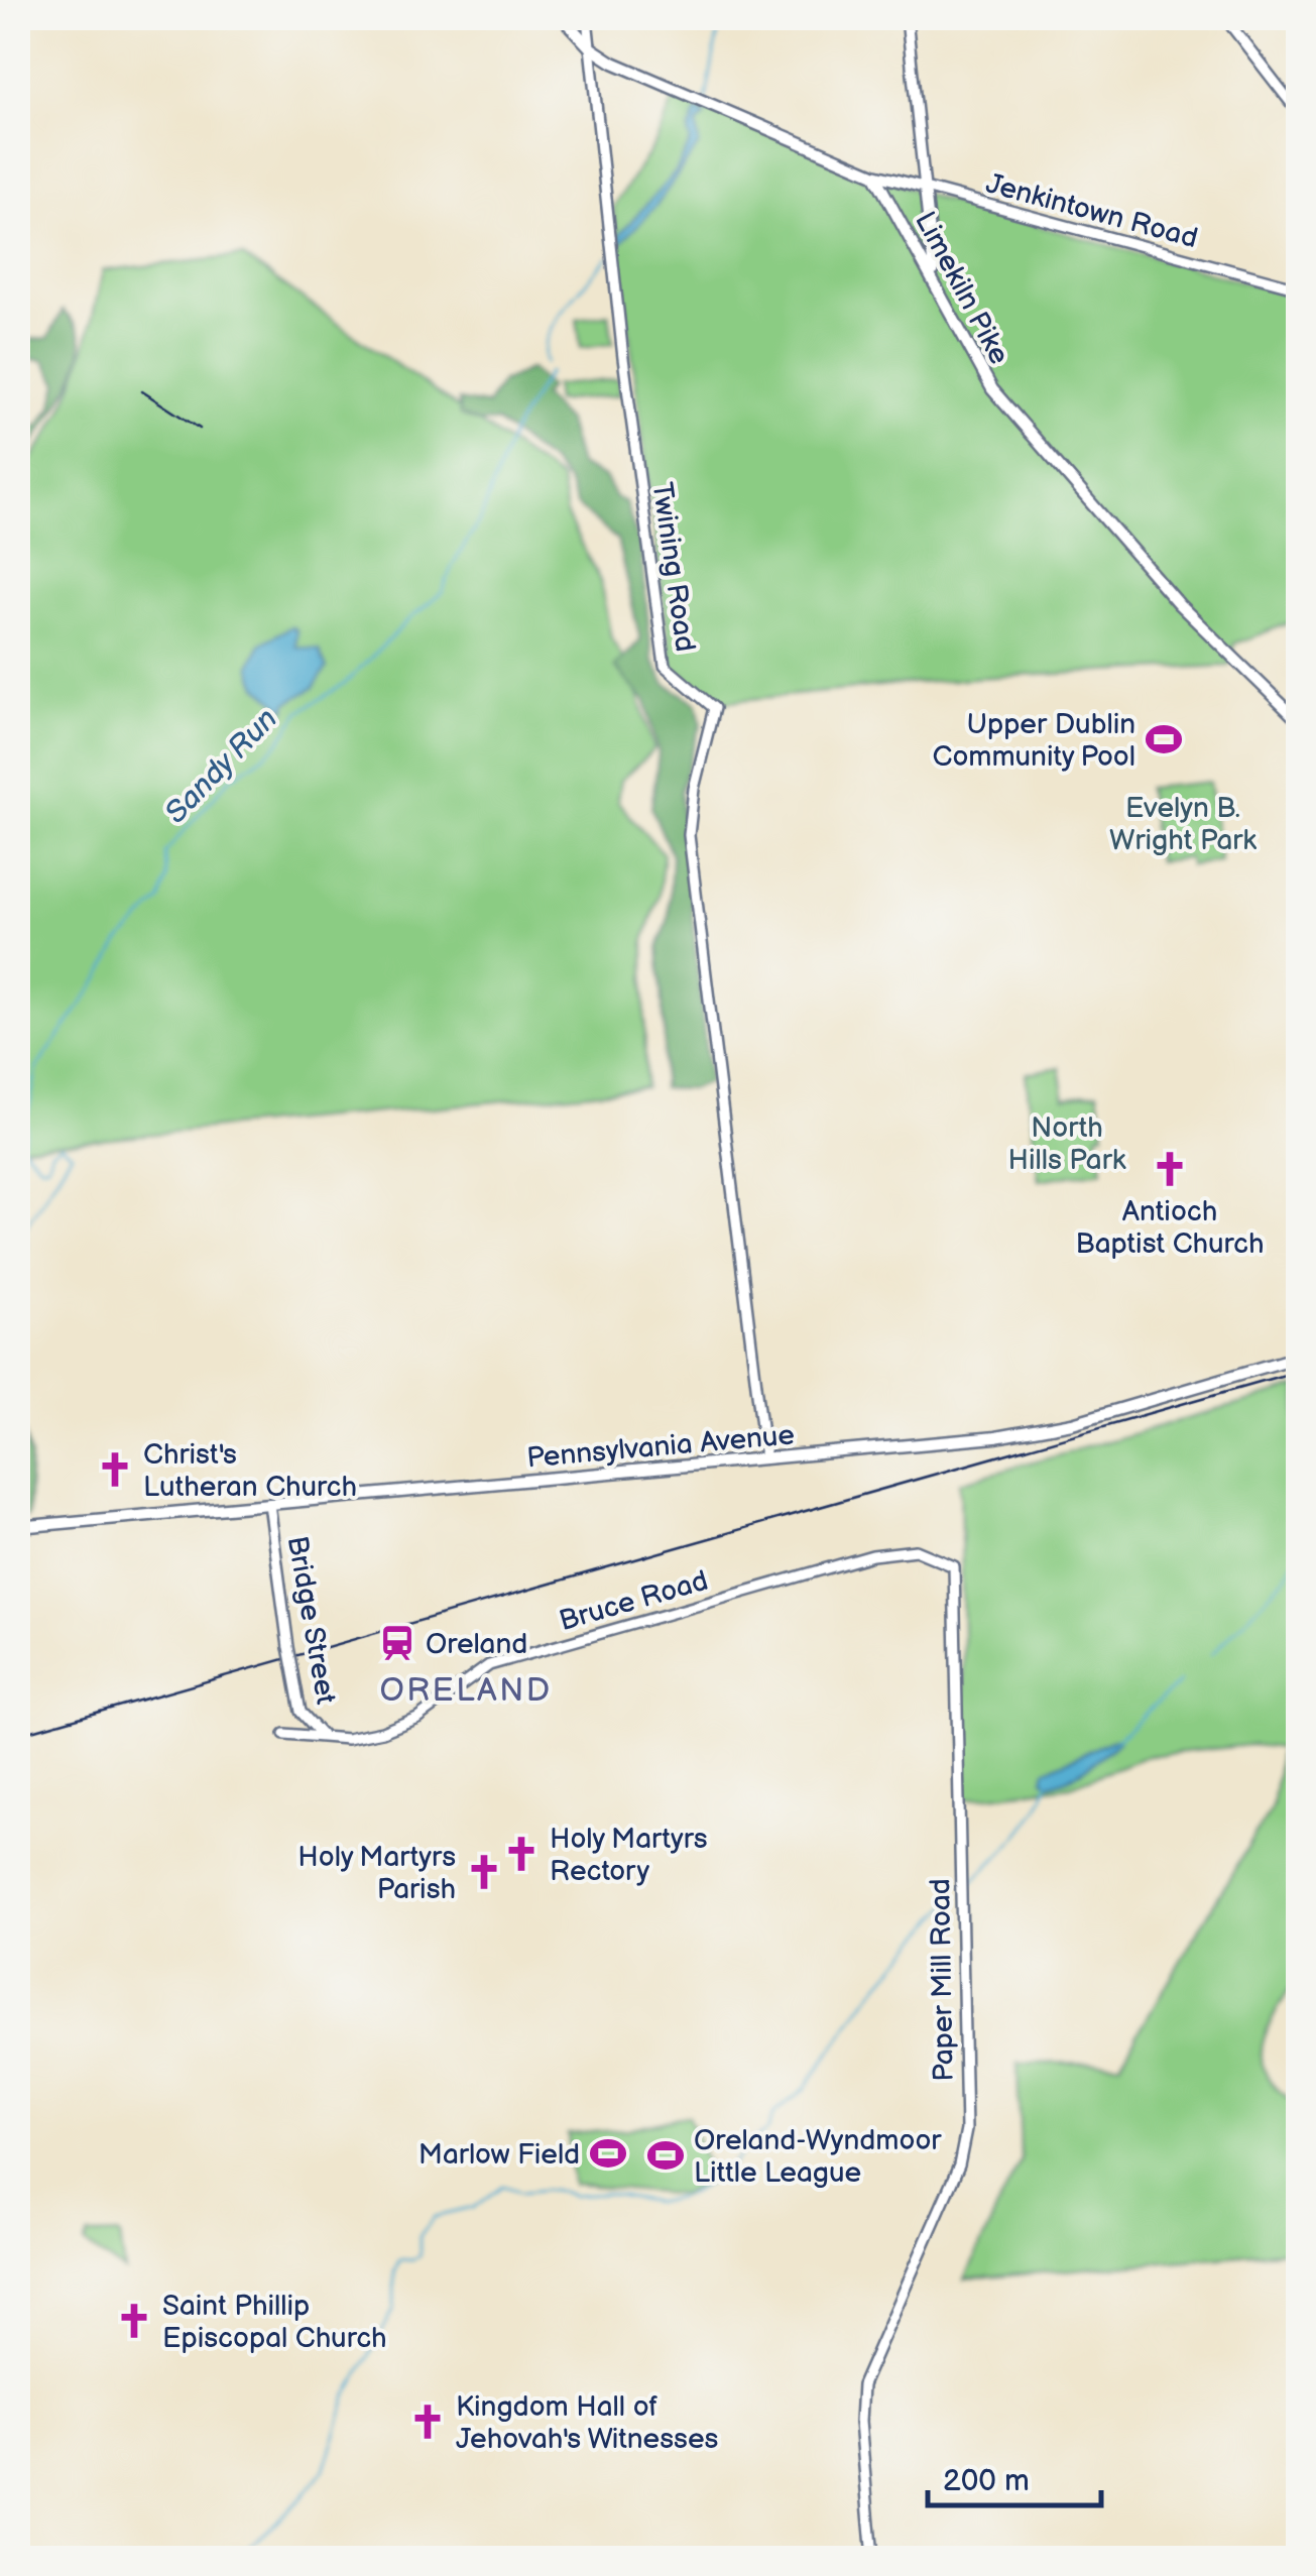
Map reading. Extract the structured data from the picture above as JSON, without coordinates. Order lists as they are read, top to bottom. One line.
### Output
{"streets":{"main road":["Jenkintown Road","Limekiln Pike","Pennsylvania Avenue"],"street":["Twining Road","Bruce Road","Bridge Street","Paper Mill Road"]},"crossings":[["Jenkintown Road","Limekiln Pike"],["Twining Road","Pennsylvania Avenue"],["Pennsylvania Avenue","Bridge Street"],["Bruce Road","Bridge Street"],["Bruce Road","Paper Mill Road"]],"districts":["ORELAND"],"water":["Sandy Run"],"parks":["Evelyn B. Wright Park","North Hills Park"],"places":{"sports":["Upper Dublin Community Pool","Marlow Field","Oreland-Wyndmoor Little League"],"church":["Antioch Baptist Church","Christ's Lutheran Church","Holy Martyrs Rectory","Holy Martyrs Parish","Saint Phillip Episcopal Church","Kingdom Hall of Jehovah's Witnesses"],"station":["Oreland"]},"scale_bar":"200 m"}
